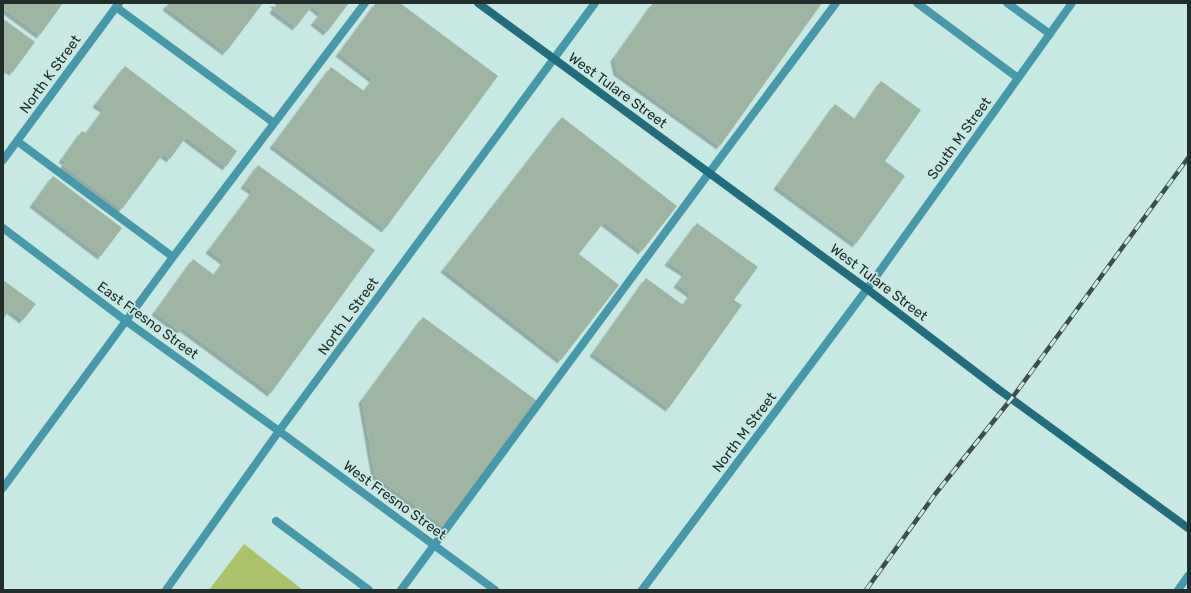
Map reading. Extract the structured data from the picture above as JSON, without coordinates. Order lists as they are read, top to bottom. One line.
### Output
{"streets":{"street":["North K Street","West Tulare Street","South M Street","North L Street","East Fresno Street","North M Street","West Fresno Street"]},"crossings":[["West Tulare Street","South M Street"],["West Tulare Street","North L Street"],["West Tulare Street","North M Street"],["South M Street","North M Street"],["North L Street","East Fresno Street"],["North L Street","West Fresno Street"],["East Fresno Street","West Fresno Street"]]}
